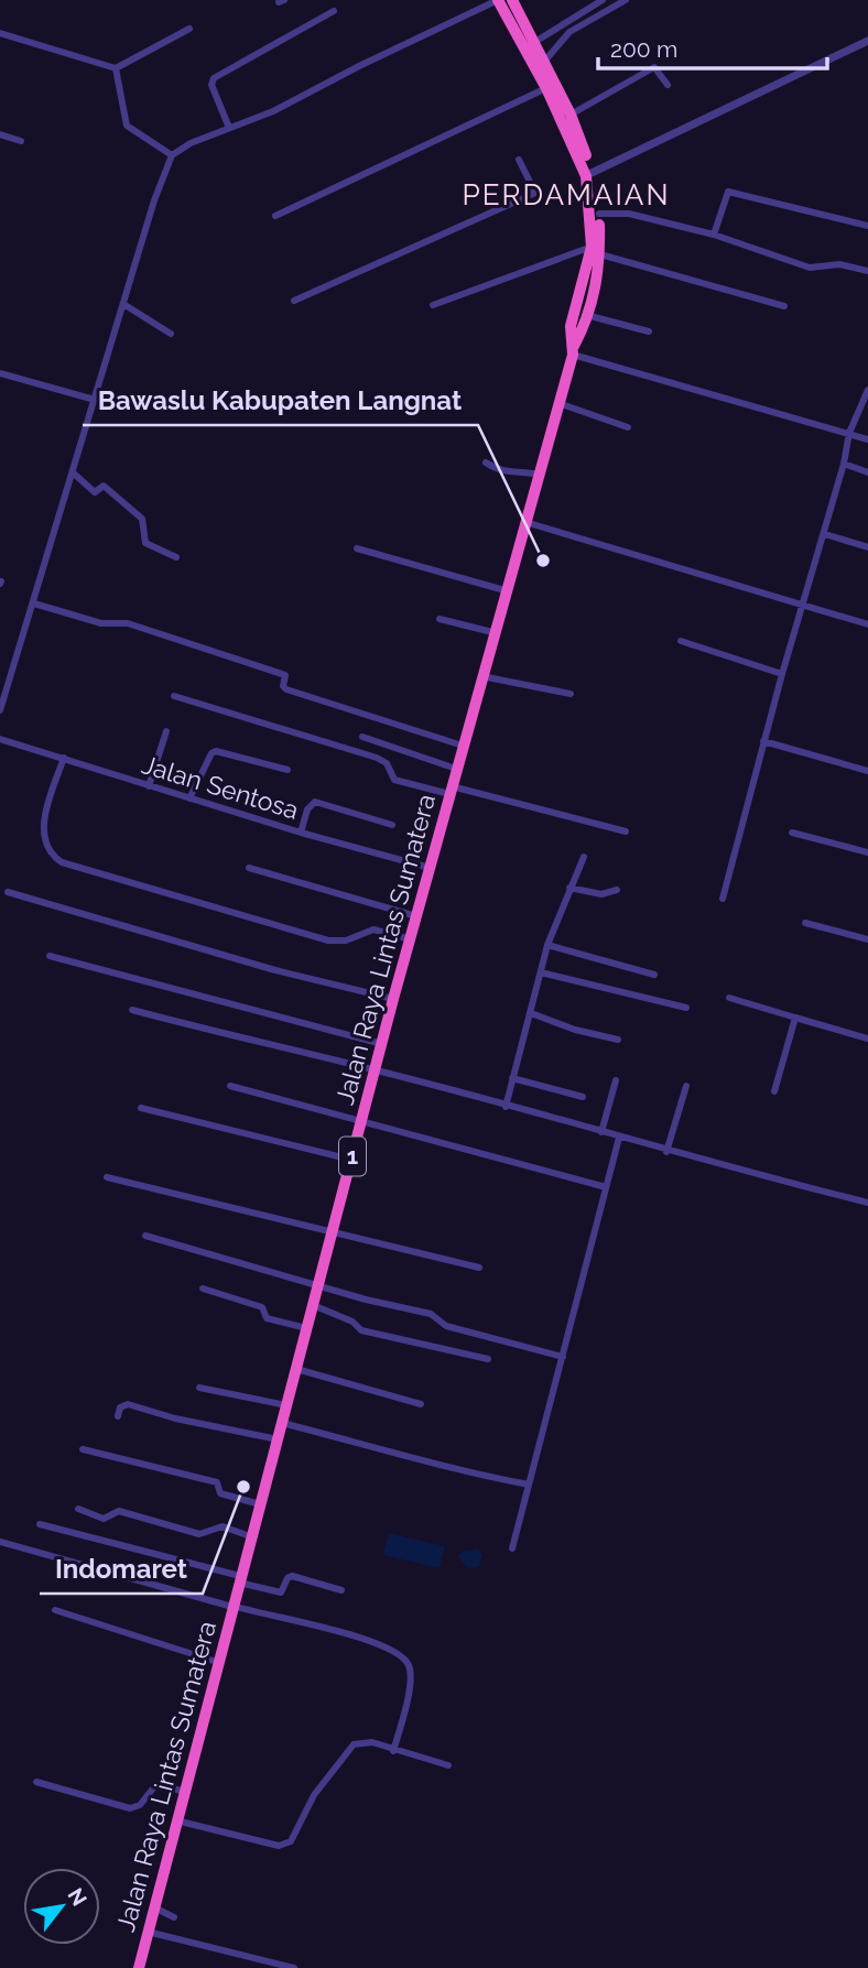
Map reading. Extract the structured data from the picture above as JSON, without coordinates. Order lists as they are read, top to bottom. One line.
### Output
{"streets":{"highway":["Jalan Raya Lintas Sumatera","1"],"street":["Jalan Sentosa"]},"crossings":[["Jalan Sentosa","Jalan Raya Lintas Sumatera"]],"districts":["PERDAMAIAN"],"places":["Bawaslu Kabupaten Langnat","Indomaret"],"scale_bar":"200 m","north":"top right"}
